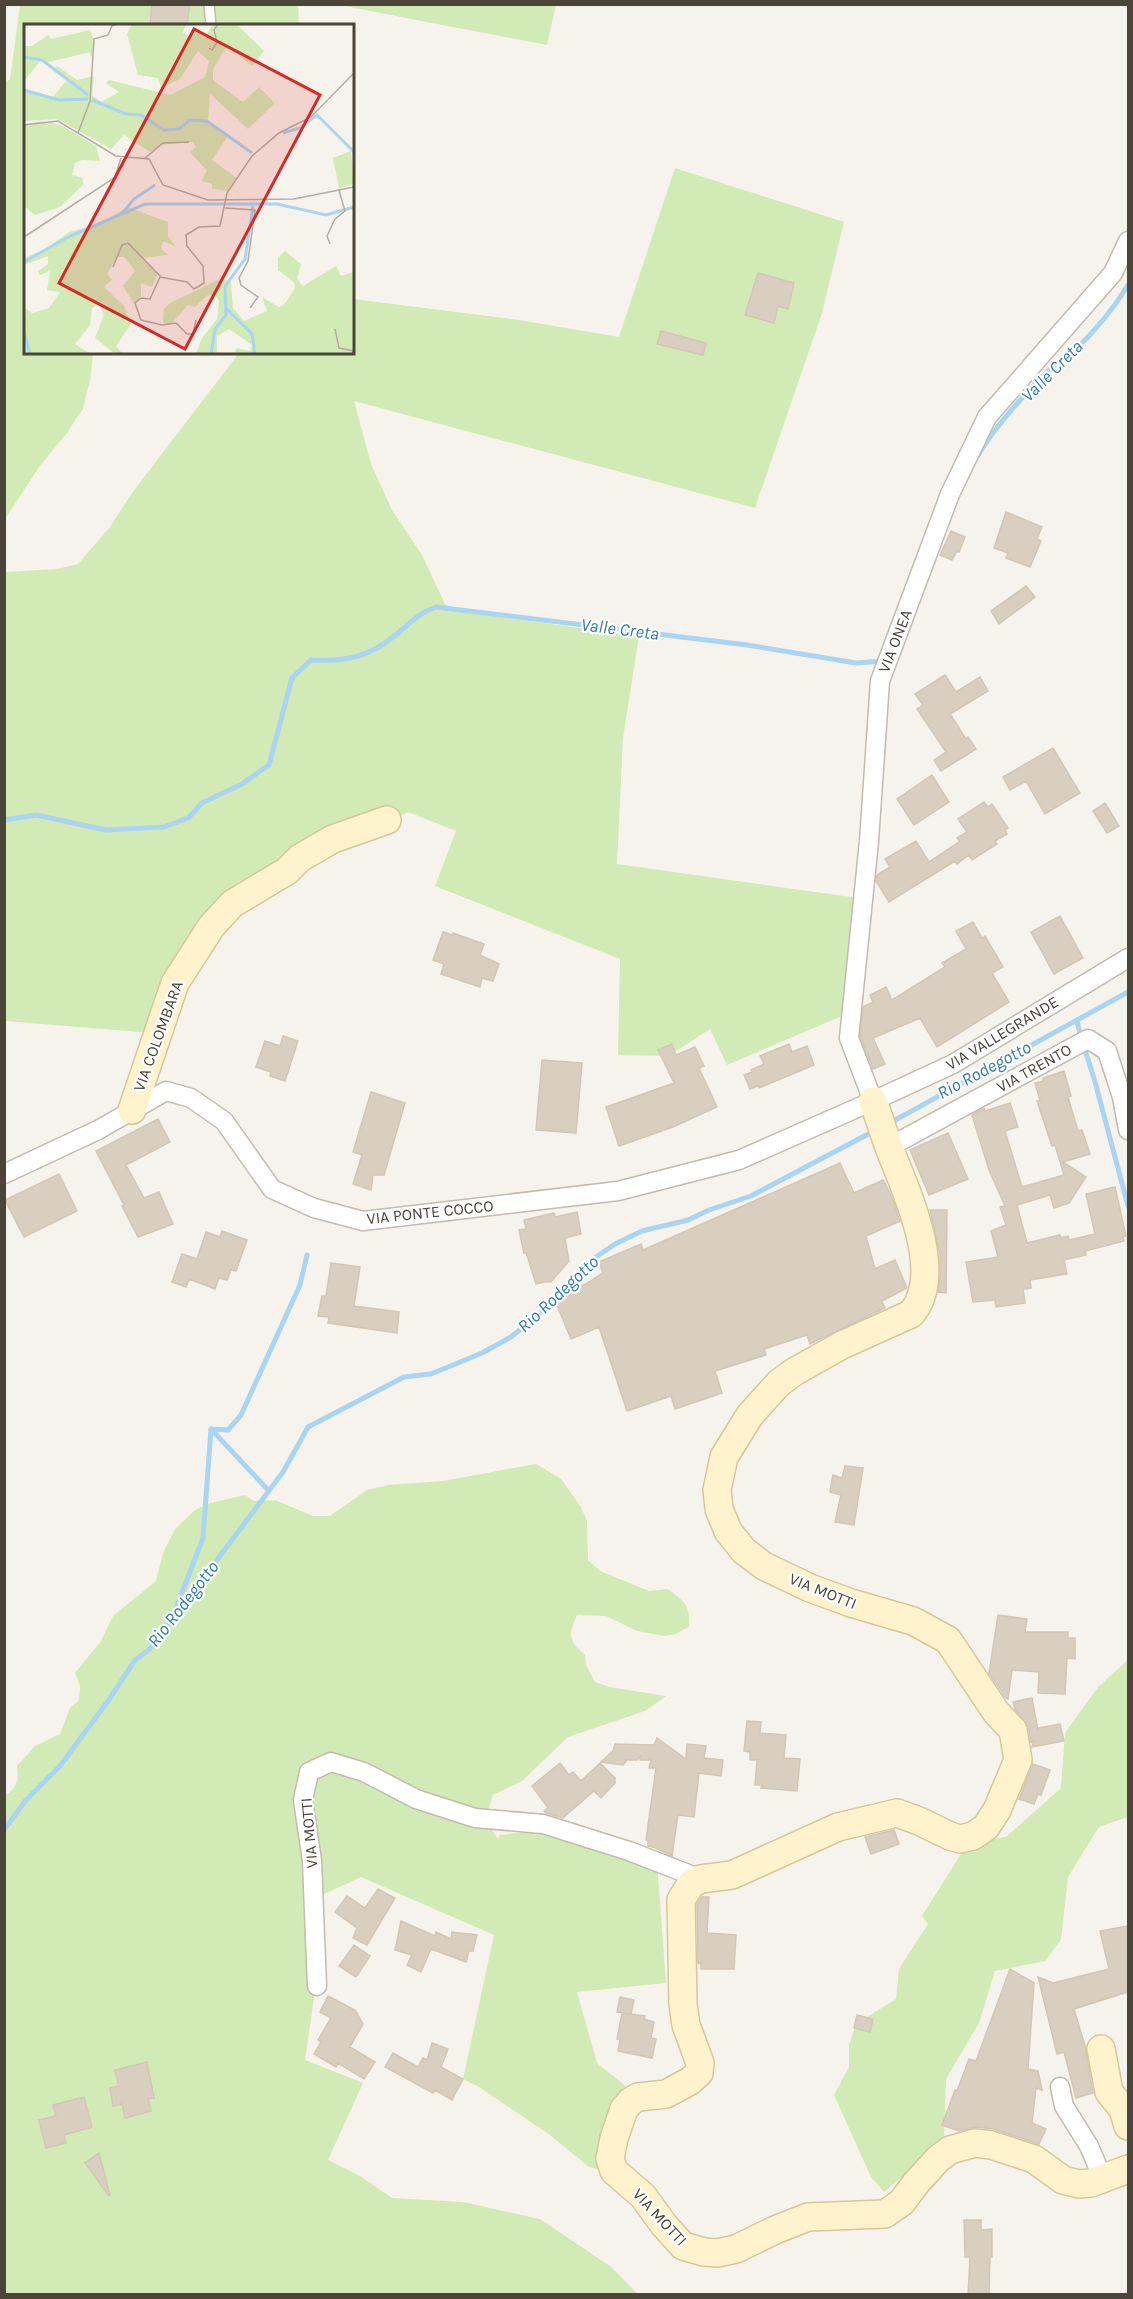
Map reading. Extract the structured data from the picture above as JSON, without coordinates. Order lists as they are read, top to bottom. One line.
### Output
{"streets":{"street":["VIA ONEA","VIA VALLEGRANDE","VIA COLOMBARA","VIA TRENTO","VIA PONTE COCCO","VIA MOTTI"]},"crossings":[["VIA ONEA","VIA VALLEGRANDE"],["VIA ONEA","VIA TRENTO"],["VIA ONEA","VIA PONTE COCCO"],["VIA ONEA","VIA MOTTI"],["VIA VALLEGRANDE","VIA TRENTO"],["VIA VALLEGRANDE","VIA PONTE COCCO"],["VIA VALLEGRANDE","VIA MOTTI"],["VIA COLOMBARA","VIA PONTE COCCO"],["VIA TRENTO","VIA PONTE COCCO"],["VIA TRENTO","VIA MOTTI"],["VIA PONTE COCCO","VIA MOTTI"]],"water":["Valle Creta","Rio Rodegotto"]}
